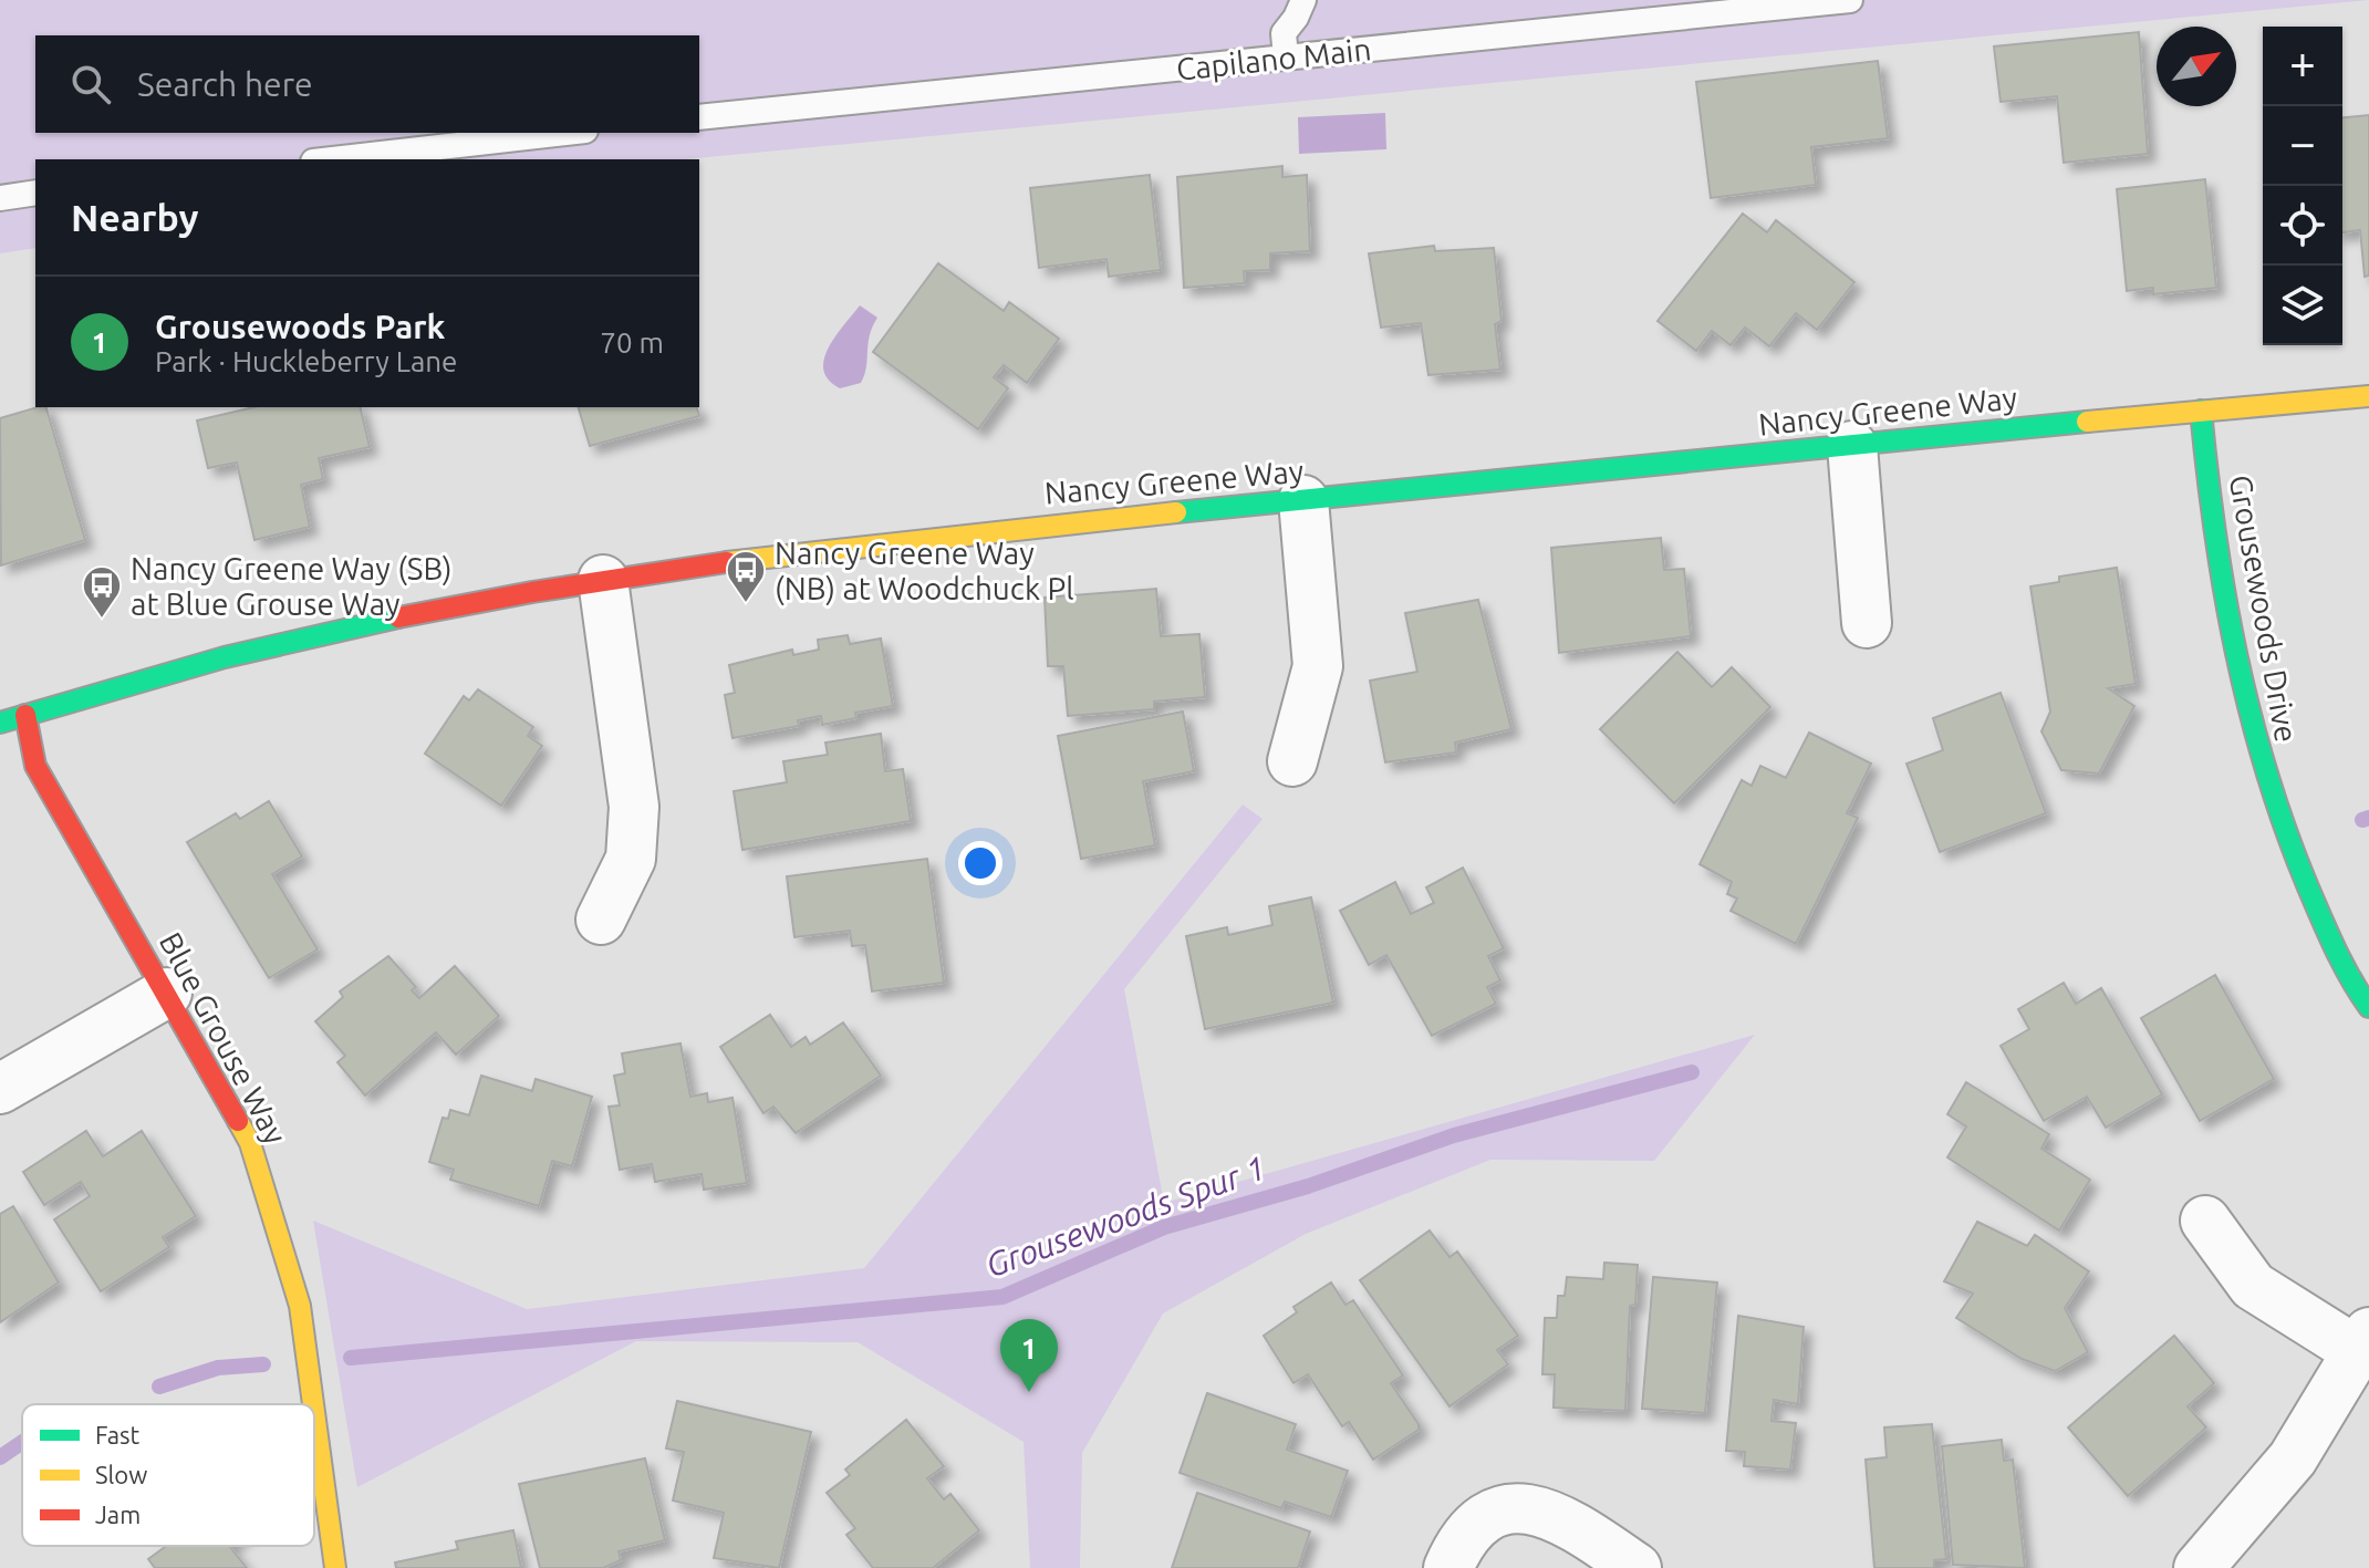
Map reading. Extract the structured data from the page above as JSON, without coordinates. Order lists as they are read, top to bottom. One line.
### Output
{"streets":{"street":["Nancy Greene Way","Grousewoods Drive","Blue Grouse Way"],"lane":["Capilano Main"]},"crossings":[["Nancy Greene Way","Grousewoods Drive"],["Nancy Greene Way","Blue Grouse Way"]],"water":["Grousewoods Spur 1"],"places":{"bus stop":["Nancy Greene Way (NB) at Woodchuck Pl","Nancy Greene Way (SB) at Blue Grouse Way"]},"legend":["Fast","Slow","Jam"],"north":"top right","page":{"map_buttons":["+","−"],"search":"Search here","heading":"Nearby","list":[{"mark":"1","name":"Grousewoods Park","note":"Park · Huckleberry Lane","value":"70 m"}],"pins":"1"}}
